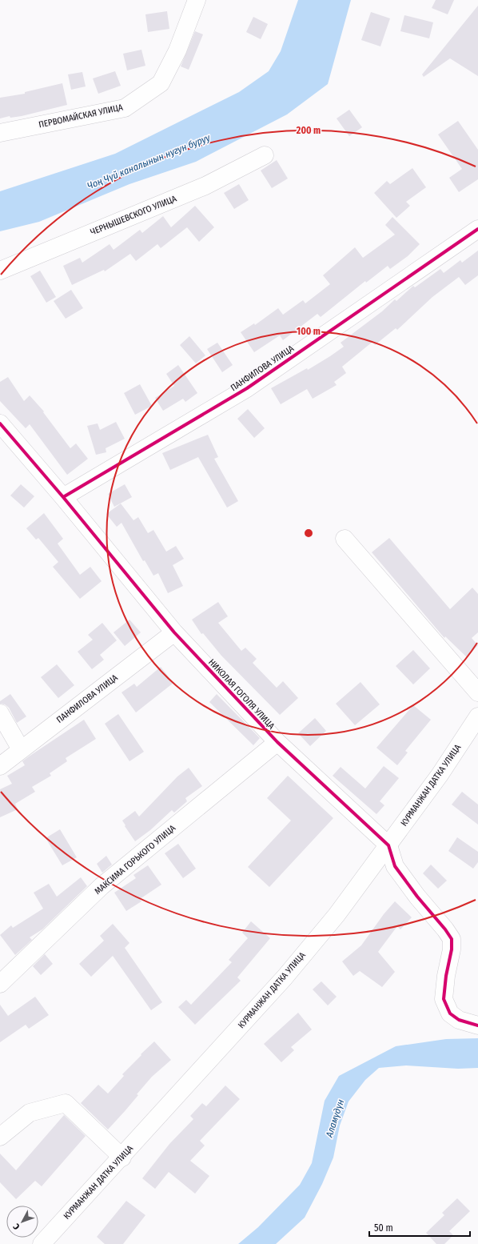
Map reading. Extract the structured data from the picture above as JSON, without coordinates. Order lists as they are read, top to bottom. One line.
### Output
{"streets":{"street":["ПЕРВОМАЙСКАЯ УЛИЦА","ЧЕРНЫШЕВСКОГО УЛИЦА","ПАНФИЛОВА УЛИЦА","НИКОЛАЯ ГОГОЛЯ УЛИЦА","КУРМАНЖАН ДАТКА УЛИЦА","МАКСИМА ГОРЬКОГО УЛИЦА"]},"crossings":[["ПАНФИЛОВА УЛИЦА","НИКОЛАЯ ГОГОЛЯ УЛИЦА"],["НИКОЛАЯ ГОГОЛЯ УЛИЦА","КУРМАНЖАН ДАТКА УЛИЦА"],["НИКОЛАЯ ГОГОЛЯ УЛИЦА","МАКСИМА ГОРЬКОГО УЛИЦА"]],"water":["Чоң Чүй каналынын нугун буруу","Аламүдүн"],"scale_bar":"50 m","north":"bottom left","rings":["200 m","100 m"]}
